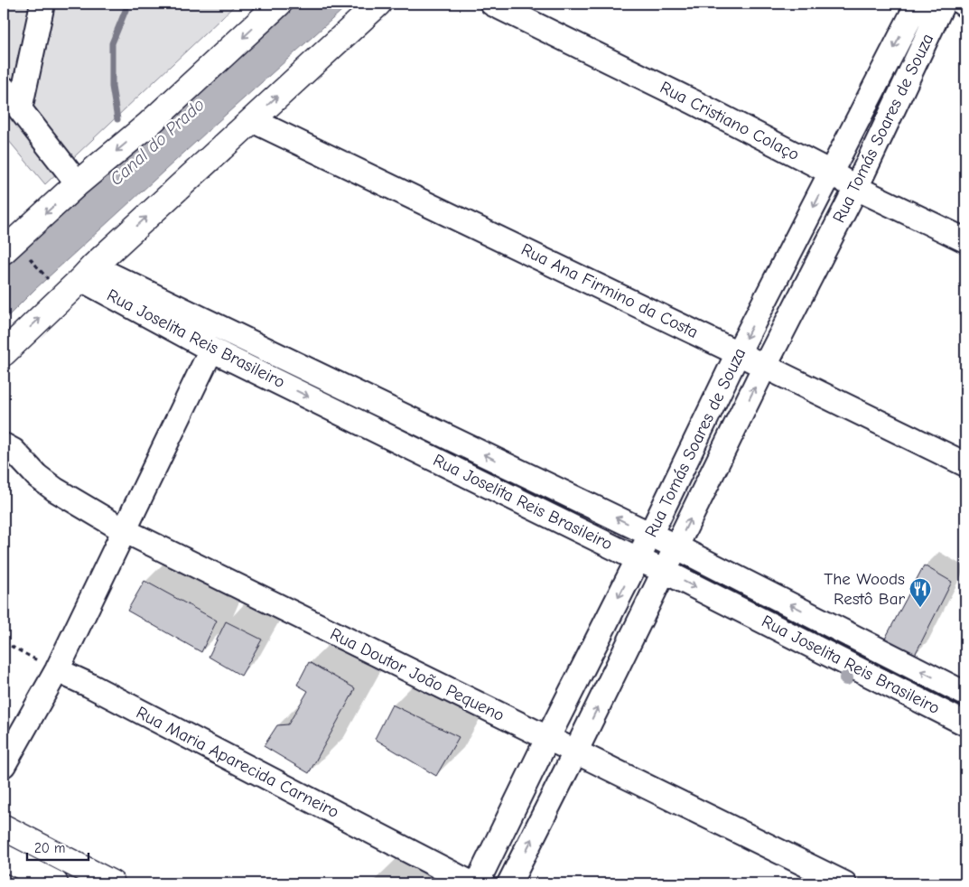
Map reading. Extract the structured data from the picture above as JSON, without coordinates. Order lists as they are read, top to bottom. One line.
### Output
{"streets":{"street":["Rua Cristiano Colaço","Rua Tomás Soares de Souza","Rua Ana Firmino da Costa","Rua Joselita Reis Brasileiro","Rua Doutor João Pequeno","Rua Maria Aparecida Carneiro"]},"crossings":[["Rua Cristiano Colaço","Rua Tomás Soares de Souza"],["Rua Tomás Soares de Souza","Rua Ana Firmino da Costa"],["Rua Tomás Soares de Souza","Rua Joselita Reis Brasileiro"],["Rua Tomás Soares de Souza","Rua Doutor João Pequeno"]],"water":["Canal do Prado"],"places":{"restaurant":["The Woods Restô Bar"]},"scale_bar":"20 m"}
